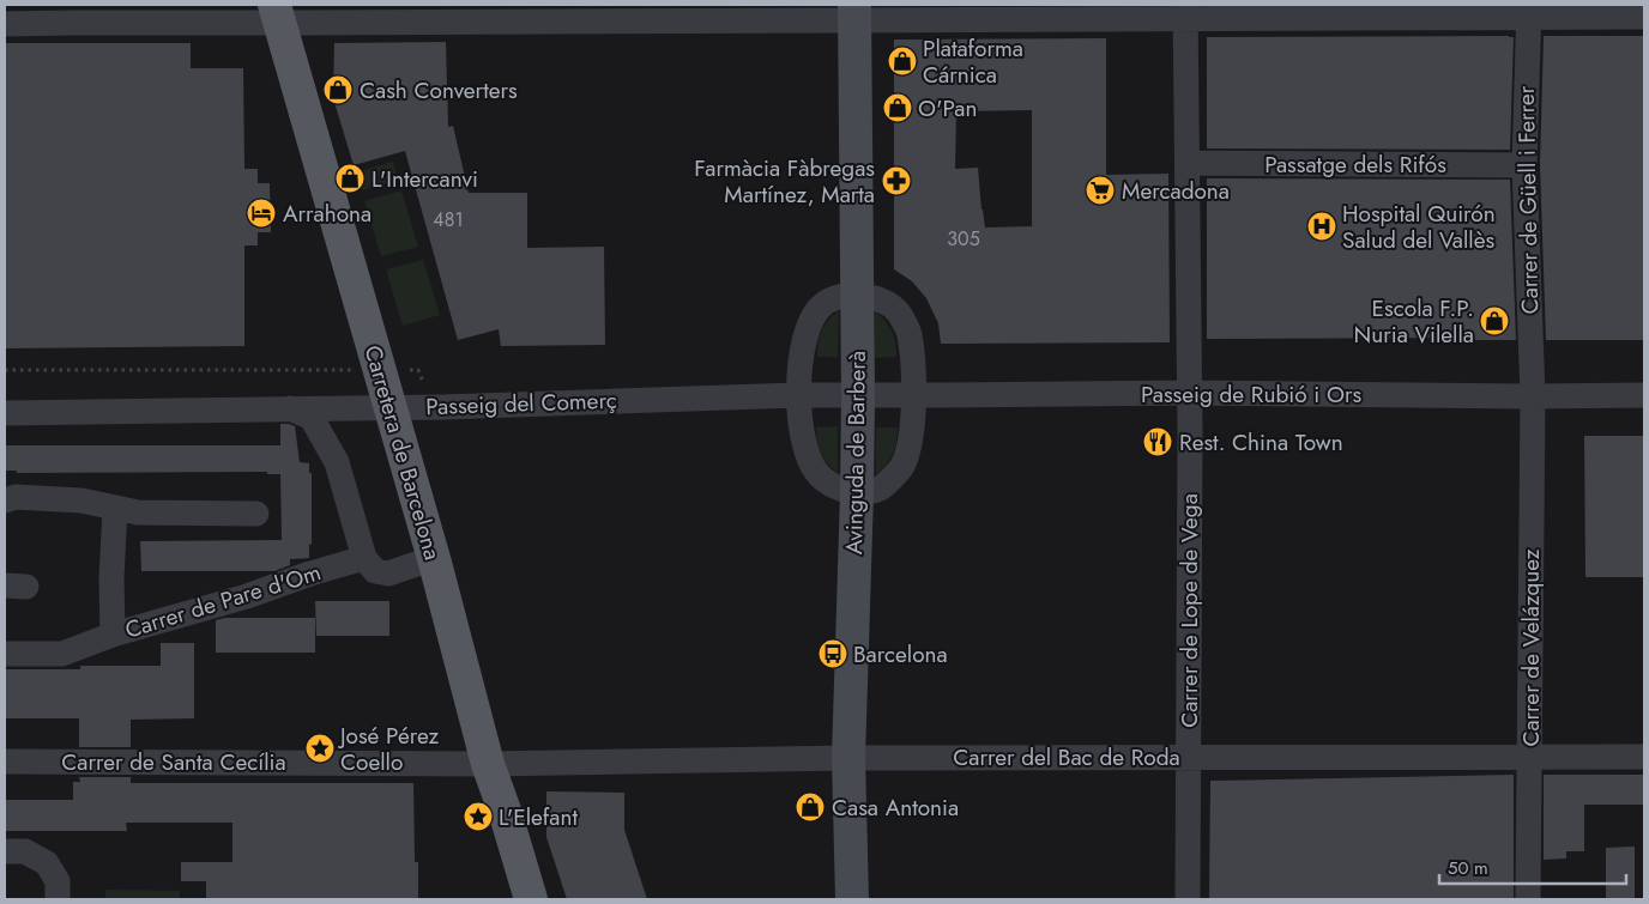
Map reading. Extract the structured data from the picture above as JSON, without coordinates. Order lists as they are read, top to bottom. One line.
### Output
{"streets":{"main road":["Carretera de Barcelona"],"street":["Passatge dels Rifós","Carrer de Güell i Ferrer","Passeig de Rubió i Ors","Passeig del Comerç","Avinguda de Barberà","Carrer de Pare d'Om","Carrer de Lope de Vega","Carrer de Velázquez","Carrer del Bac de Roda","Carrer de Santa Cecília"]},"crossings":[["Passatge dels Rifós","Carrer de Güell i Ferrer"],["Passatge dels Rifós","Carrer de Lope de Vega"],["Carrer de Güell i Ferrer","Passeig de Rubió i Ors"],["Carrer de Güell i Ferrer","Carrer de Velázquez"],["Passeig de Rubió i Ors","Passeig del Comerç"],["Passeig de Rubió i Ors","Avinguda de Barberà"],["Passeig de Rubió i Ors","Carrer de Lope de Vega"],["Passeig de Rubió i Ors","Carrer de Velázquez"],["Passeig del Comerç","Carretera de Barcelona"],["Passeig del Comerç","Avinguda de Barberà"],["Carretera de Barcelona","Carrer del Bac de Roda"],["Carretera de Barcelona","Carrer de Santa Cecília"],["Avinguda de Barberà","Carrer del Bac de Roda"],["Carrer de Lope de Vega","Carrer del Bac de Roda"],["Carrer de Velázquez","Carrer del Bac de Roda"],["Carrer del Bac de Roda","Carrer de Santa Cecília"]],"places":{"shop":["Plataforma Cárnica","Cash Converters","O'Pan","L'Intercanvi","Escola F.P. Nuria Vilella","Casa Antonia"],"pharmacy":["Farmàcia Fàbregas Martínez, Marta"],"supermarket":["Mercadona"],"hotel":["Arrahona"],"hospital":["Hospital Quirón Salud del Vallès"],"restaurant":["Rest. China Town"],"bus stop":["Barcelona"],"place":["José Pérez Coello","L'Elefant"]},"house_numbers":["481","305"],"scale_bar":"50 m"}
